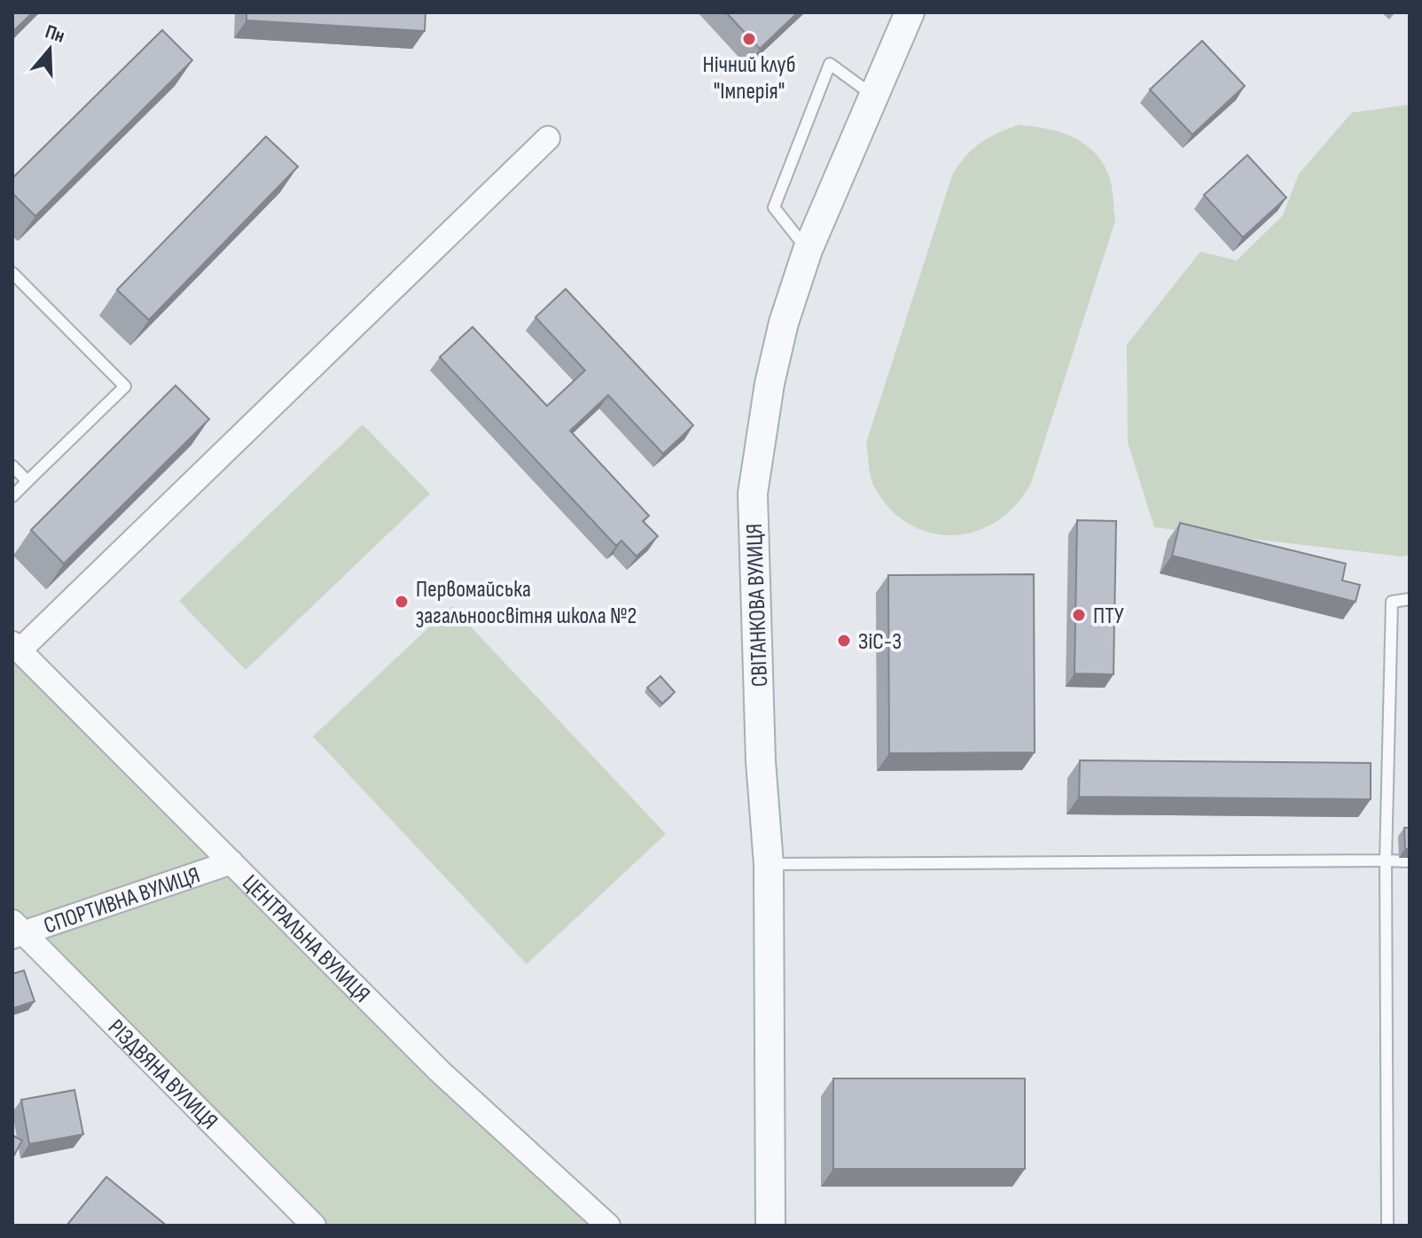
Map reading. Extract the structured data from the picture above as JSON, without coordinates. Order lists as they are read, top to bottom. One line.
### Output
{"streets":{"street":["СВІТАНКОВА ВУЛИЦЯ","СПОРТИВНА ВУЛИЦЯ","ЦЕНТРАЛЬНА ВУЛИЦЯ","РІЗДВЯНА ВУЛИЦЯ"]},"crossings":[["СПОРТИВНА ВУЛИЦЯ","ЦЕНТРАЛЬНА ВУЛИЦЯ"],["СПОРТИВНА ВУЛИЦЯ","РІЗДВЯНА ВУЛИЦЯ"]],"places":["Нічний клуб \"Імперія\"","Первомайська загальноосвітня школа №2","ПТУ","ЗіС-3"],"north":"top"}
